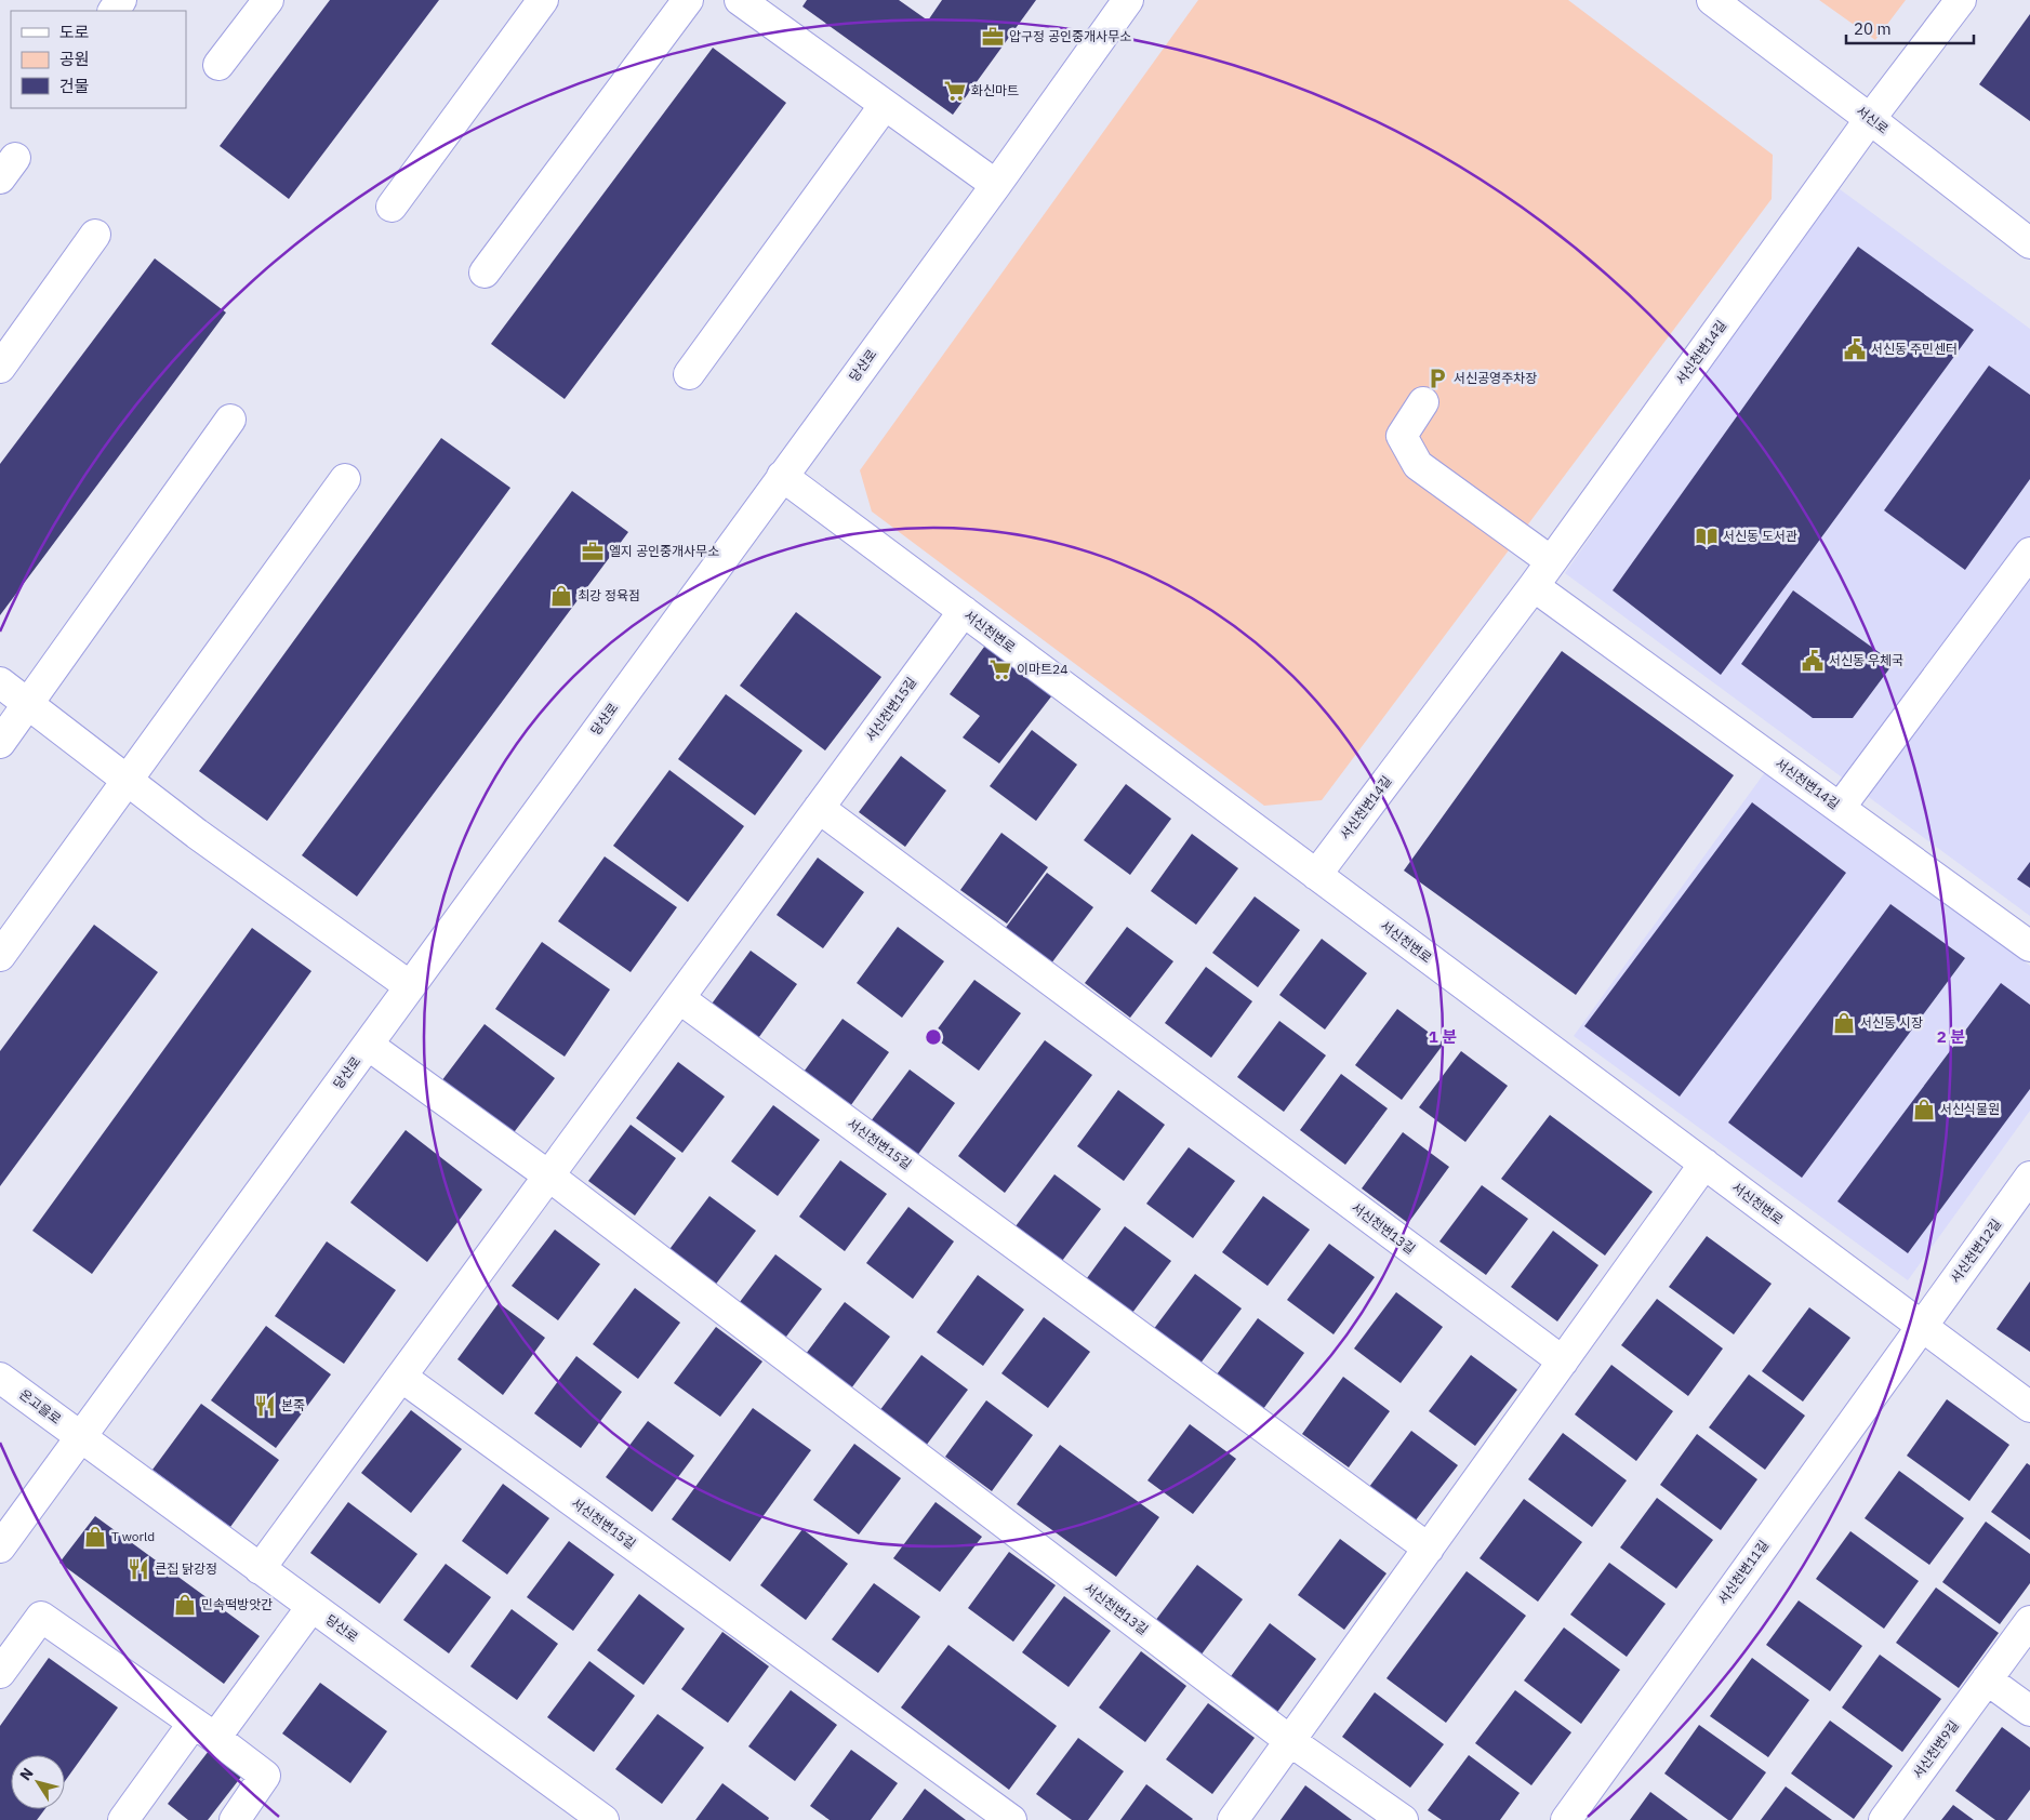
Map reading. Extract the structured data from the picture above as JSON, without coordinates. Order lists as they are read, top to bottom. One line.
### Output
{"streets":{"street":["서신로","서신천변14길","당산로","서신천변로","서신천변15길","서신천변13길","서신천변12길","온고을로","서신천변11길","서신천변9길"]},"crossings":[["서신로","서신천변14길"],["서신천변14길","서신천변로"],["당산로","서신천변로"],["당산로","서신천변15길"],["당산로","온고을로"],["서신천변로","서신천변15길"],["서신천변로","서신천변12길"],["서신천변로","서신천변11길"],["서신천변15길","서신천변13길"],["서신천변12길","서신천변11길"]],"places":{"office":["압구정 공인중개사무소","엘지 공인중개사무소"],"supermarket":["화신마트","이마트24"],"public building":["서신동 주민센터","서신동 우체국"],"parking":["서신공영주차장"],"library":["서신동 도서관"],"shop":["최강 정육점","서신동 시장","서신식물원","T world","민속떡방앗간"],"restaurant":["본죽","큰집 닭강정"]},"legend":["도로","공원","건물"],"scale_bar":"20 m","north":"top left","rings":["1 분","2 분"]}
